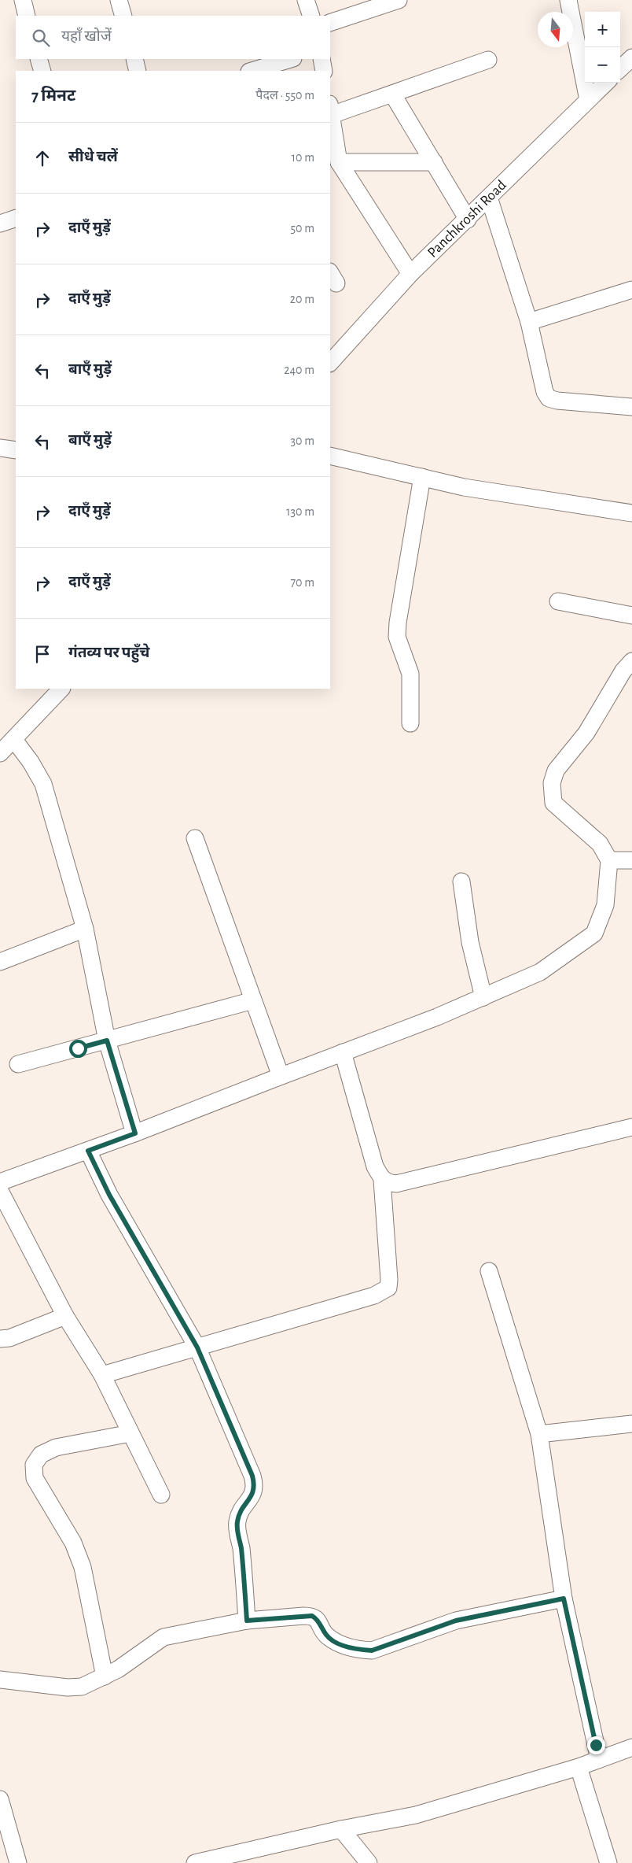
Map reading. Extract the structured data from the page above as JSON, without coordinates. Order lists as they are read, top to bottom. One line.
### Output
{"streets":{"street":["Panchkroshi Road"]},"north":"bottom","page":{"map_buttons":["+","−"],"search":"यहाँ खोजें","heading":["7 मिनट","पैदल · 550 m"],"list":[["सीधे चलें","10 m"],["दाएँ मुड़ें","50 m"],["दाएँ मुड़ें","20 m"],["बाएँ मुड़ें","240 m"],["बाएँ मुड़ें","30 m"],["दाएँ मुड़ें","130 m"],["दाएँ मुड़ें","70 m"],"गंतव्य पर पहुँचे"]}}
